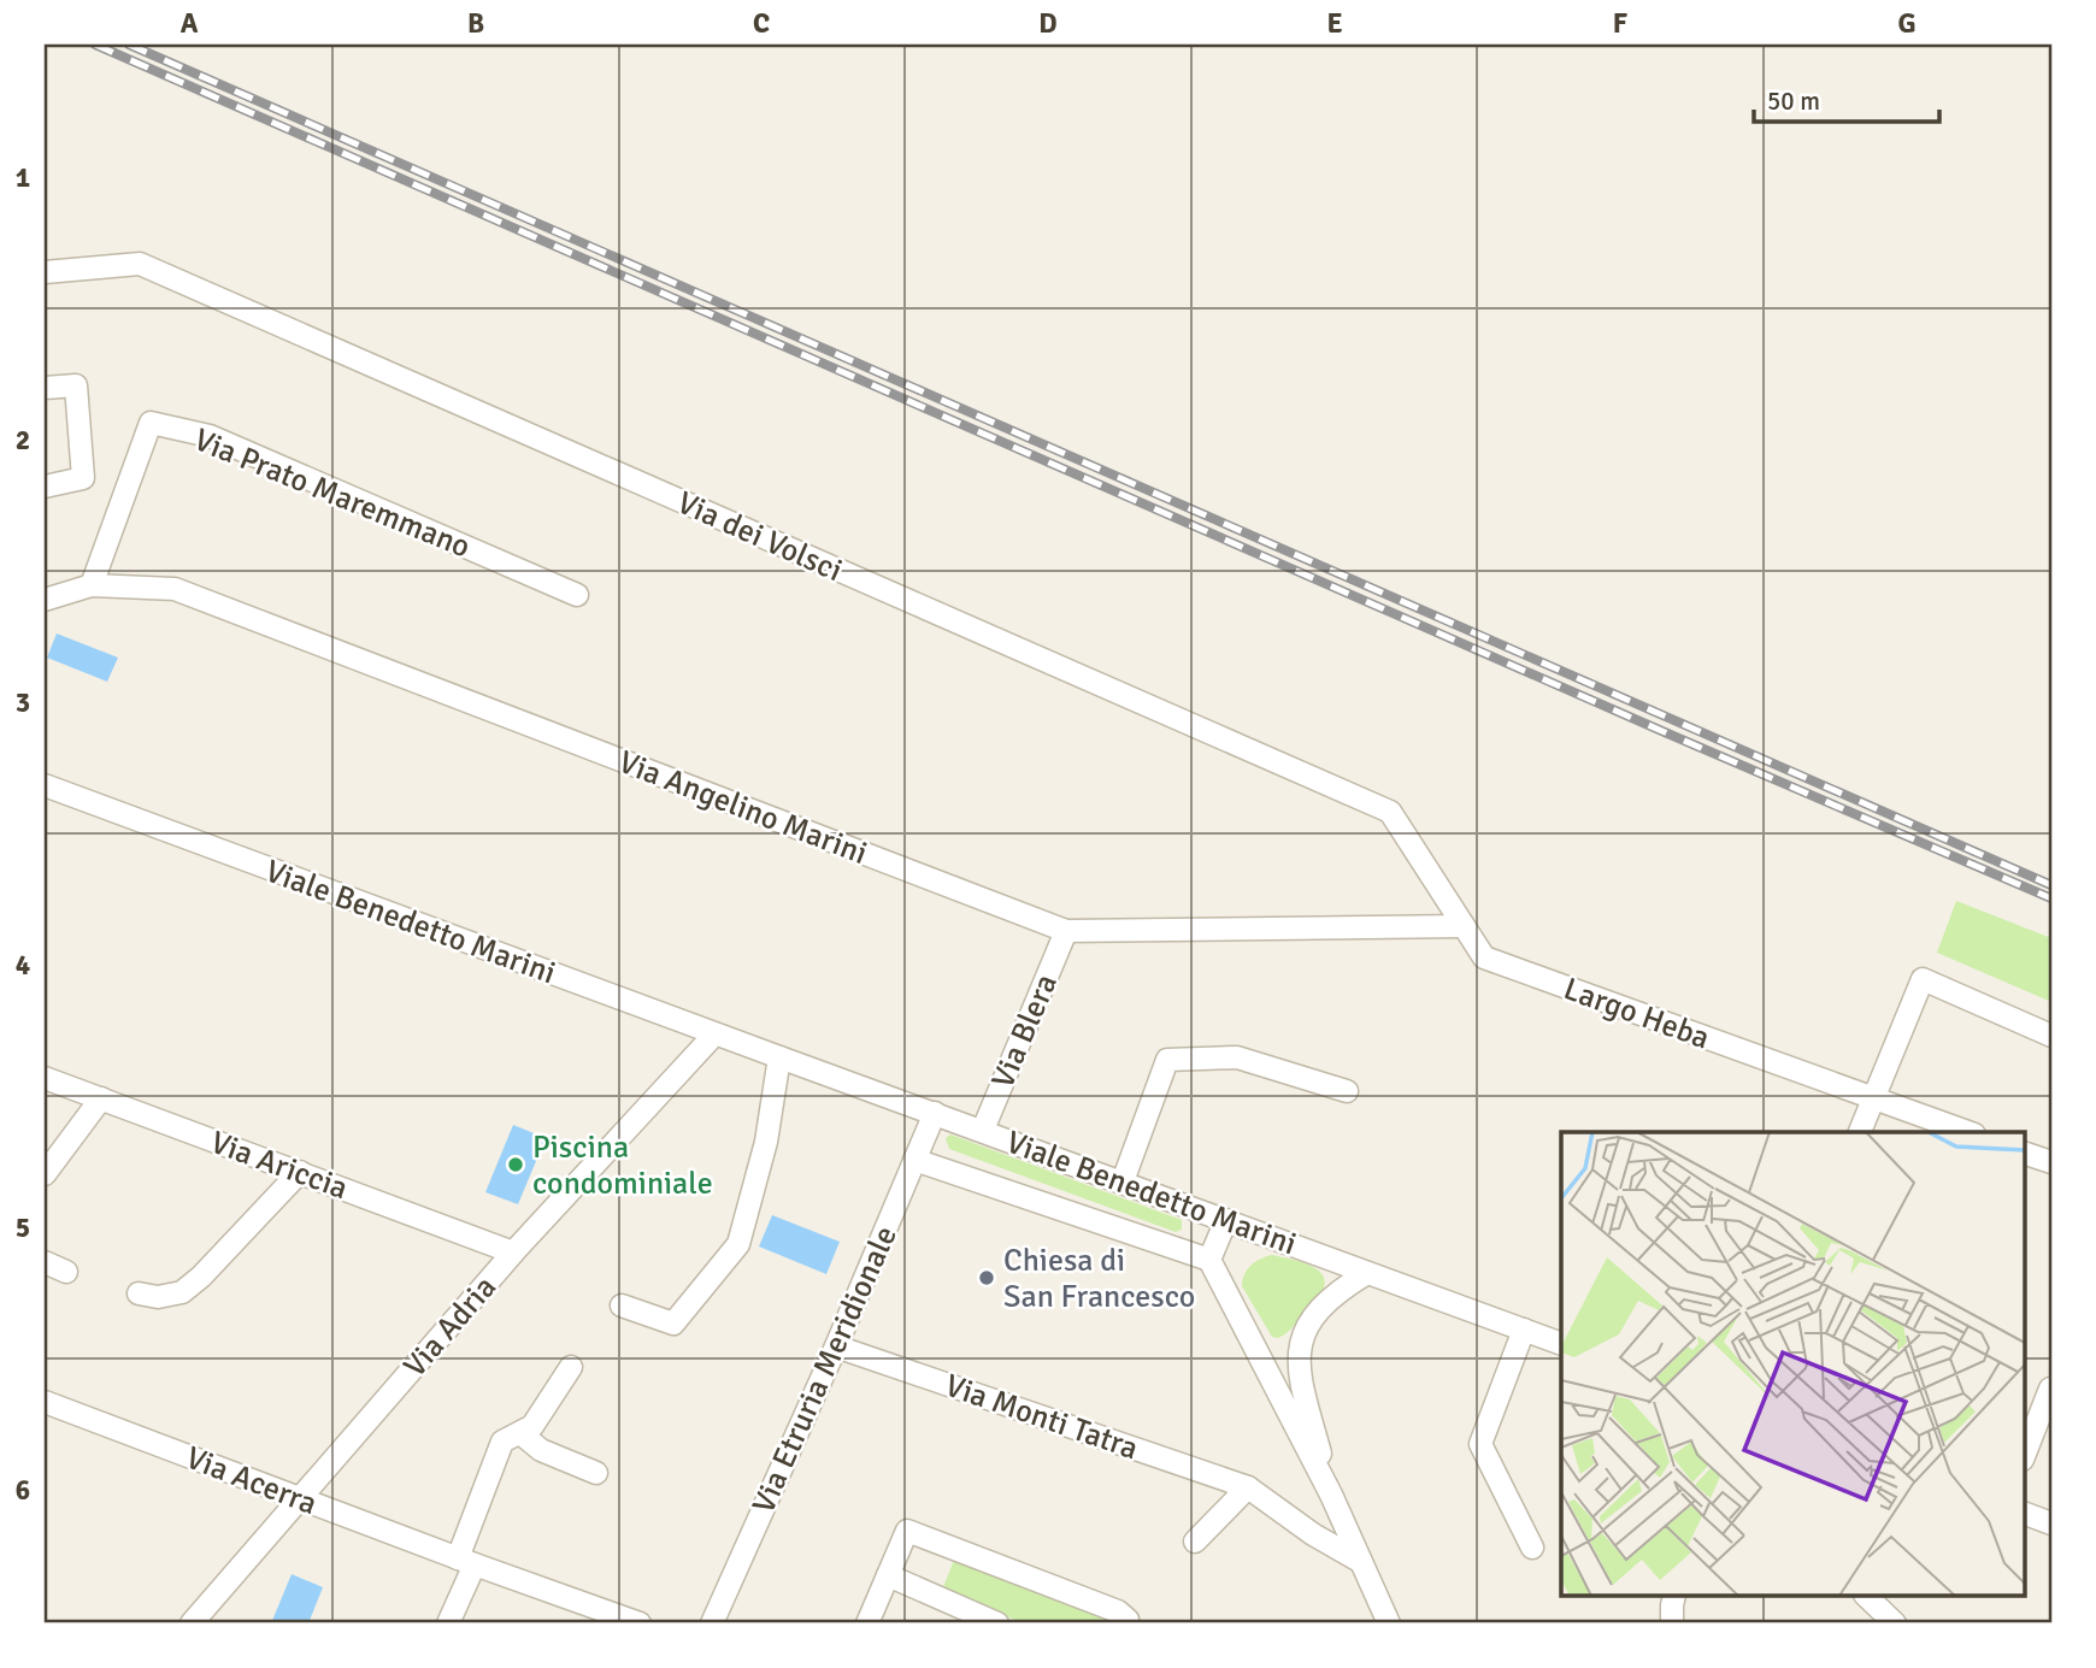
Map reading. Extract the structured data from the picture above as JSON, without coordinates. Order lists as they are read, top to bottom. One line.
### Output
{"streets":{"street":["Via Prato Maremmano","Via dei Volsci","Via Angelino Marini","Viale Benedetto Marini","Largo Heba","Via Blera","Via Ariccia","Via Adria","Via Etruria Meridionale","Via Monti Tatra","Via Acerra"]},"crossings":[["Via Prato Maremmano","Via Angelino Marini"],["Via dei Volsci","Largo Heba"],["Via Angelino Marini","Largo Heba"],["Via Angelino Marini","Via Blera"],["Viale Benedetto Marini","Via Blera"],["Viale Benedetto Marini","Via Adria"],["Viale Benedetto Marini","Via Etruria Meridionale"],["Via Ariccia","Via Adria"],["Via Adria","Via Acerra"],["Via Etruria Meridionale","Via Monti Tatra"]],"places":["Piscina condominiale","Chiesa di San Francesco"],"scale_bar":"50 m","grid":{"columns":["A","B","C","D","E","F","G"],"rows":["1","2","3","4","5","6"]}}
